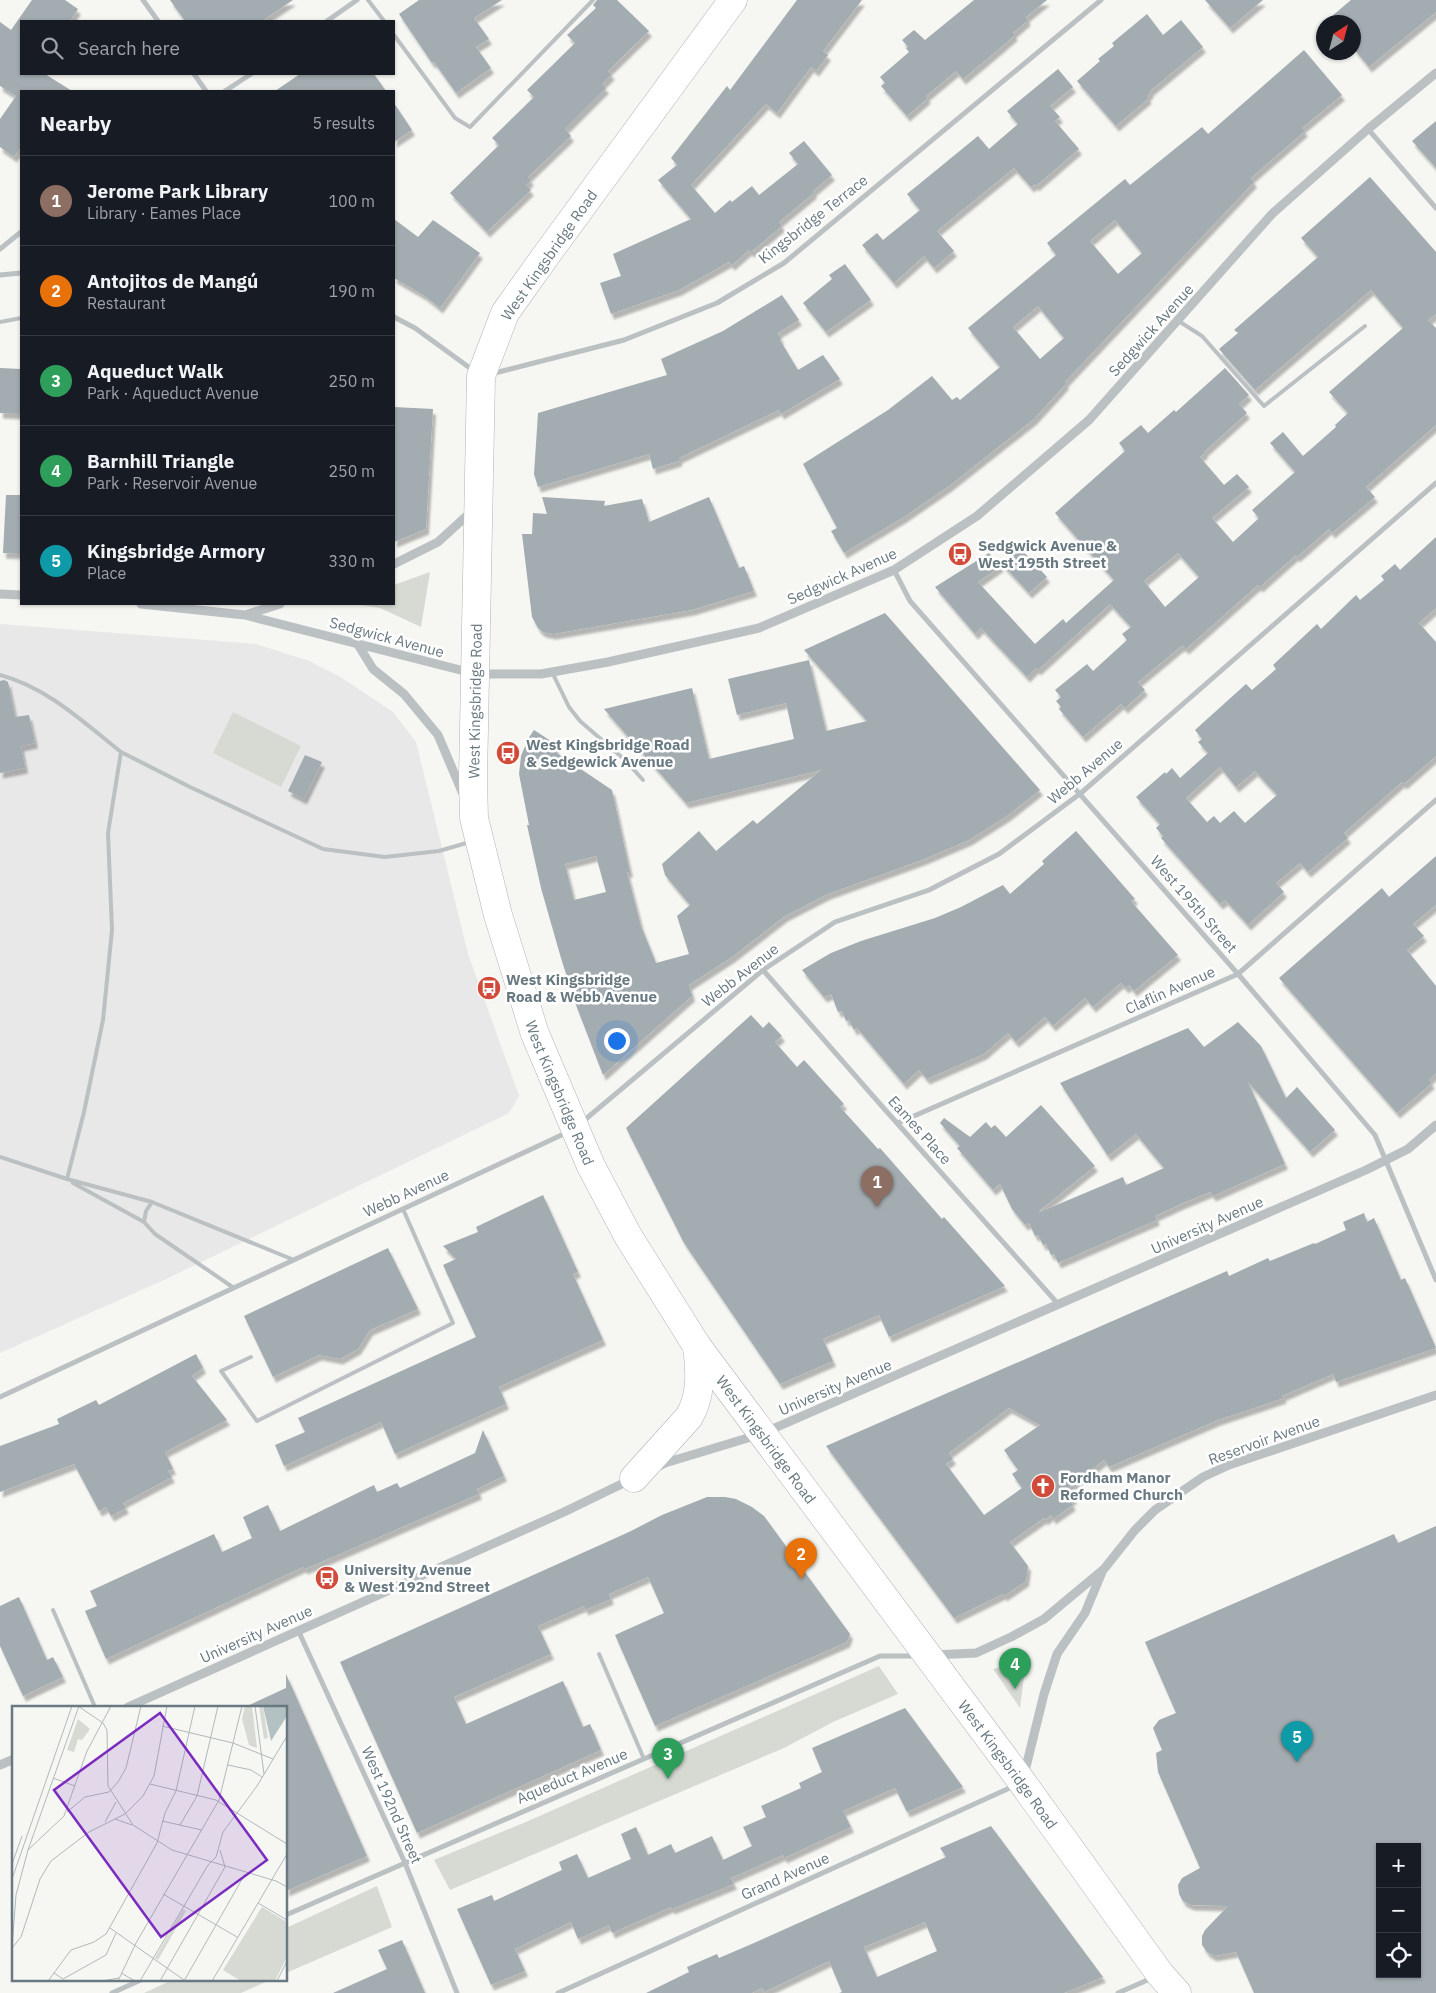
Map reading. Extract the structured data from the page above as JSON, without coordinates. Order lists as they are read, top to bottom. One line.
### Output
{"streets":{"main road":["West Kingsbridge Road"],"street":["Kingsbridge Terrace","Sedgwick Avenue","Webb Avenue","West 195th Street","Claflin Avenue","Eames Place","University Avenue","Reservoir Avenue","Aqueduct Avenue","West 192nd Street","Grand Avenue"]},"crossings":[["Kingsbridge Terrace","West Kingsbridge Road"],["West Kingsbridge Road","Sedgwick Avenue"],["West Kingsbridge Road","Webb Avenue"],["West Kingsbridge Road","University Avenue"],["West Kingsbridge Road","Reservoir Avenue"],["West Kingsbridge Road","Aqueduct Avenue"],["West Kingsbridge Road","Grand Avenue"],["Sedgwick Avenue","West 195th Street"],["Webb Avenue","West 195th Street"],["Webb Avenue","Eames Place"],["West 195th Street","Claflin Avenue"],["West 195th Street","University Avenue"],["Claflin Avenue","Eames Place"],["Eames Place","University Avenue"],["University Avenue","West 192nd Street"],["Reservoir Avenue","Aqueduct Avenue"],["Reservoir Avenue","Grand Avenue"],["Aqueduct Avenue","West 192nd Street"]],"places":{"bus stop":["Sedgwick Avenue & West 195th Street","West Kingsbridge Road & Sedgewick Avenue","West Kingsbridge Road & Webb Avenue","University Avenue & West 192nd Street"],"church":["Fordham Manor Reformed Church"]},"north":"top right","page":{"search":"Search here","heading":["Nearby","5 results"],"list":[{"mark":"1","name":"Jerome Park Library","note":"Library · Eames Place","value":"100 m"},{"mark":"2","name":"Antojitos de Mangú","note":"Restaurant","value":"190 m"},{"mark":"3","name":"Aqueduct Walk","note":"Park · Aqueduct Avenue","value":"250 m"},{"mark":"4","name":"Barnhill Triangle","note":"Park · Reservoir Avenue","value":"250 m"},{"mark":"5","name":"Kingsbridge Armory","note":"Place","value":"330 m"}],"pins":["1","2","4","5","3"],"map_buttons":["+","−"]}}
